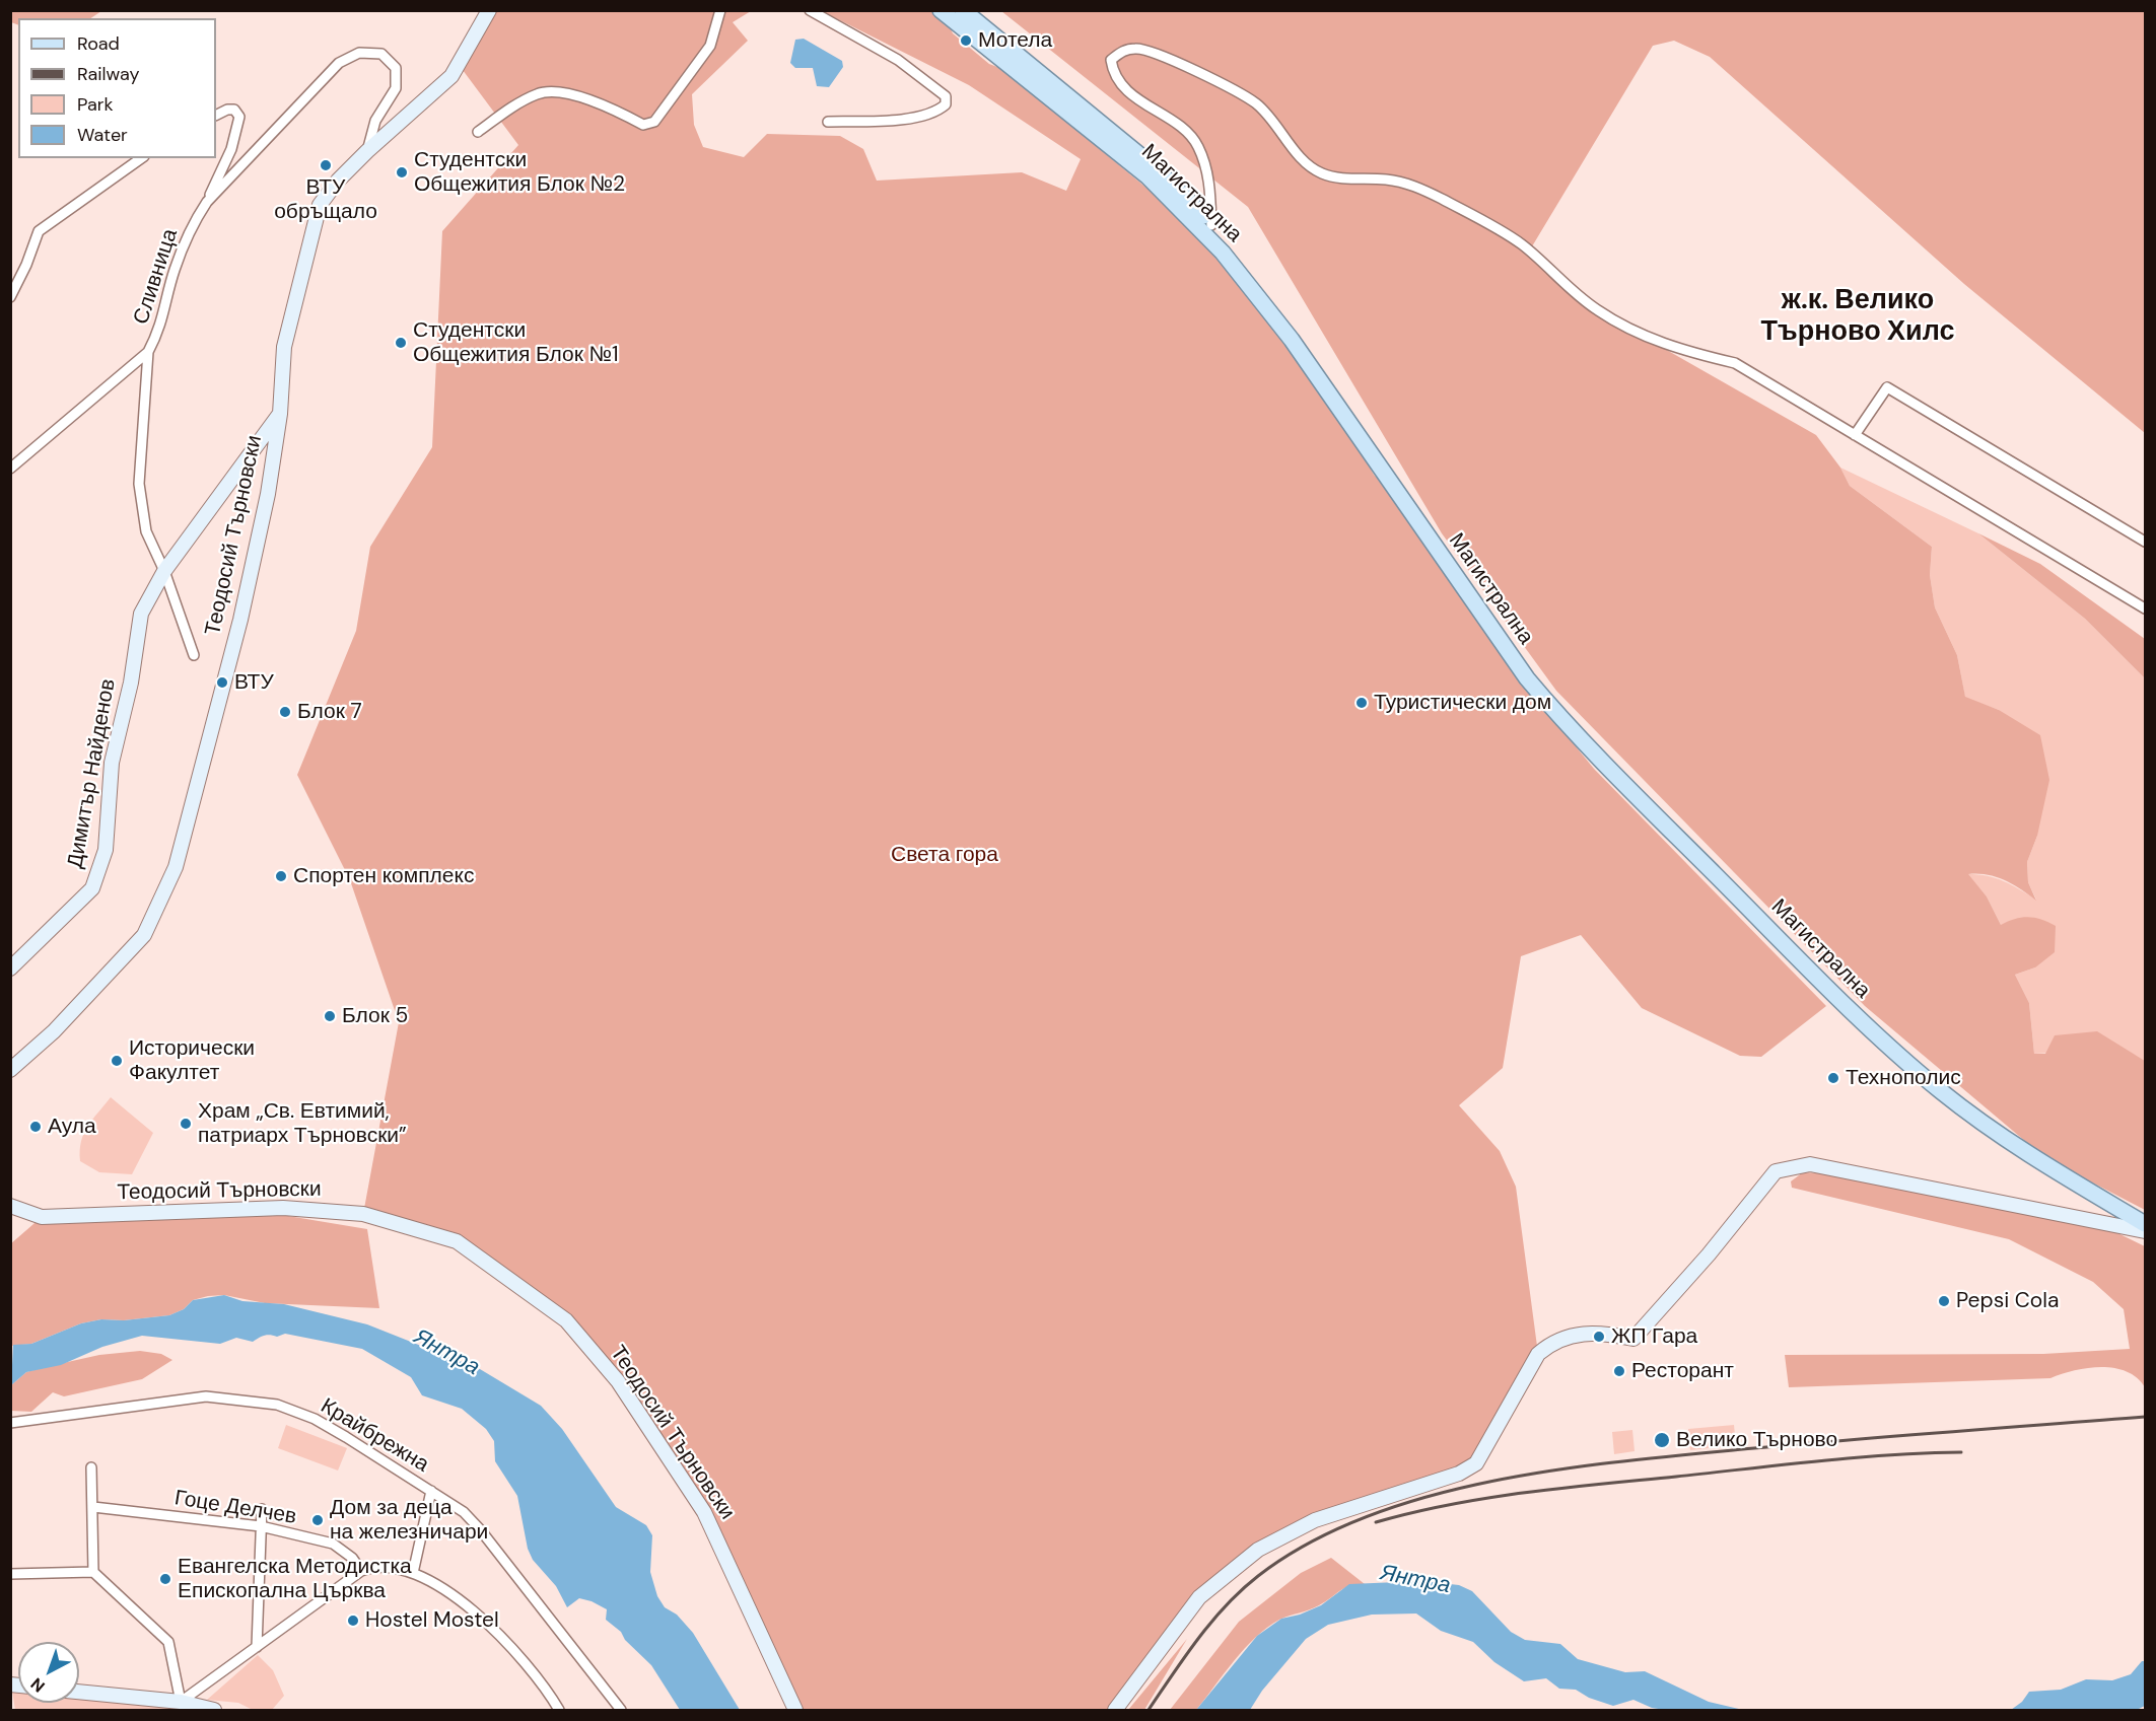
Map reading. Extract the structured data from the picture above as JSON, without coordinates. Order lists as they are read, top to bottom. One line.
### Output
{"streets":{"main road":["Магистрална"],"street":["Сливница","Теодосий Търновски","Димитър Найденов","Крайбрежна","Гоце Делчев"]},"crossings":[["Сливница","Теодосий Търновски"],["Теодосий Търновски","Димитър Найденов"]],"districts":["ж.к. Велико Търново Хилс"],"water":["Янтра"],"parks":["Света гора"],"places":["Мотела","ВТУ обръщало","Студентски Общежития Блок №2","Студентски Общежития Блок №1","ВТУ","Туристически дом","Блок 7","Спортен комплекс","Блок 5","Исторически Факултет","Технополис","Храм „Св. Евтимий, патриарх Търновски”","Аула","Pepsi Cola","ЖП Гара","Ресторант","Велико Търново","Дом за деца на железничари","Евангелска Методистка Епископална Църква","Hostel Mostel"],"legend":["Road","Railway","Park","Water"],"north":"bottom left"}
